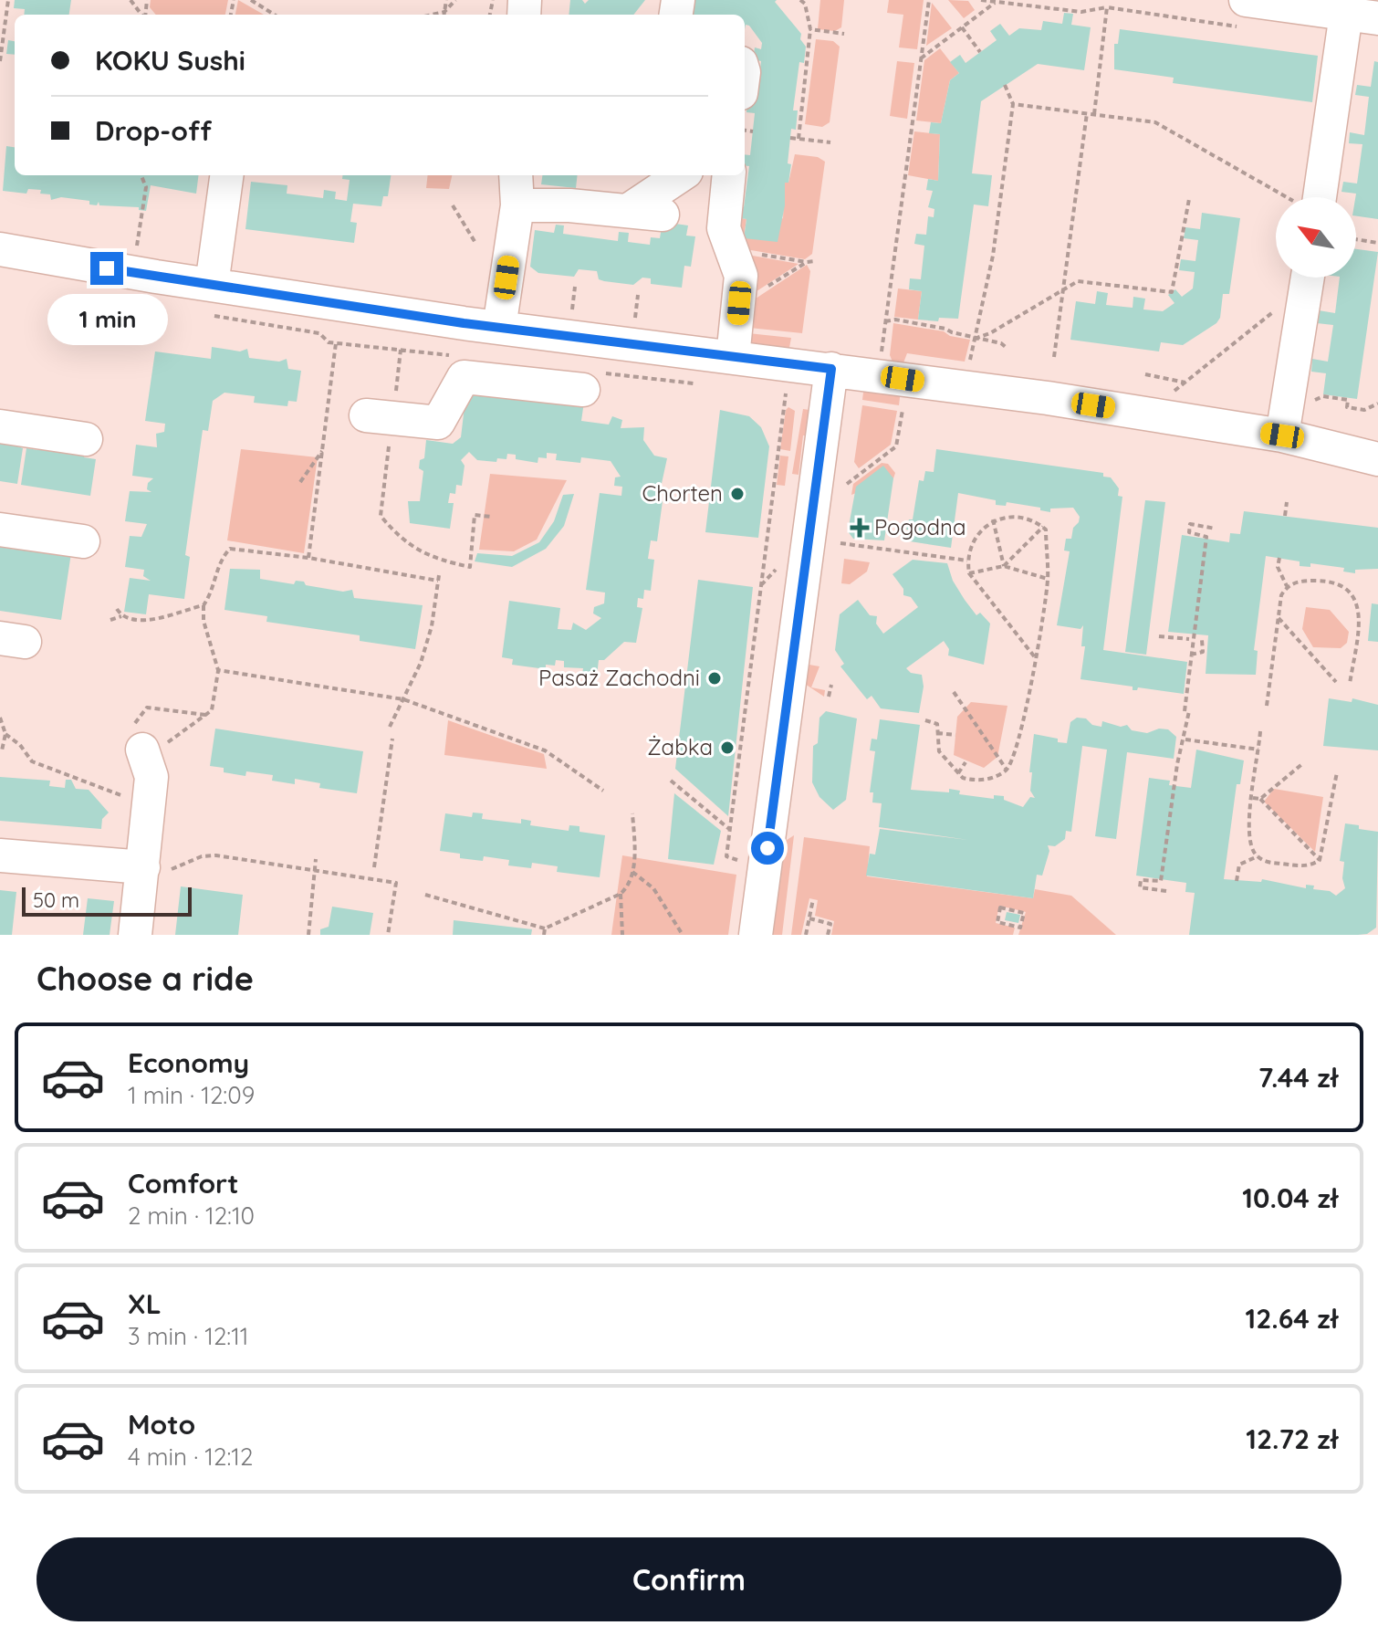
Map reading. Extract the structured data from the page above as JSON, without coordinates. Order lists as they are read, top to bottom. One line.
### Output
{"places":{"other":["Chorten","Pasaż Zachodni","Żabka"],"health":["Pogodna"]},"scale_bar":"50 m","north":"top left","page":{"banner":["KOKU Sushi","Drop-off"],"bubble":"1 min","scale":"50 m","heading":"Choose a ride","list":[{"name":"Economy","note":"1 min · 12:09","value":"7.44 zł"},{"name":"Comfort","note":"2 min · 12:10","value":"10.04 zł"},{"name":"XL","note":"3 min · 12:11","value":"12.64 zł"},{"name":"Moto","note":"4 min · 12:12","value":"12.72 zł"}],"buttons":"Confirm"}}
